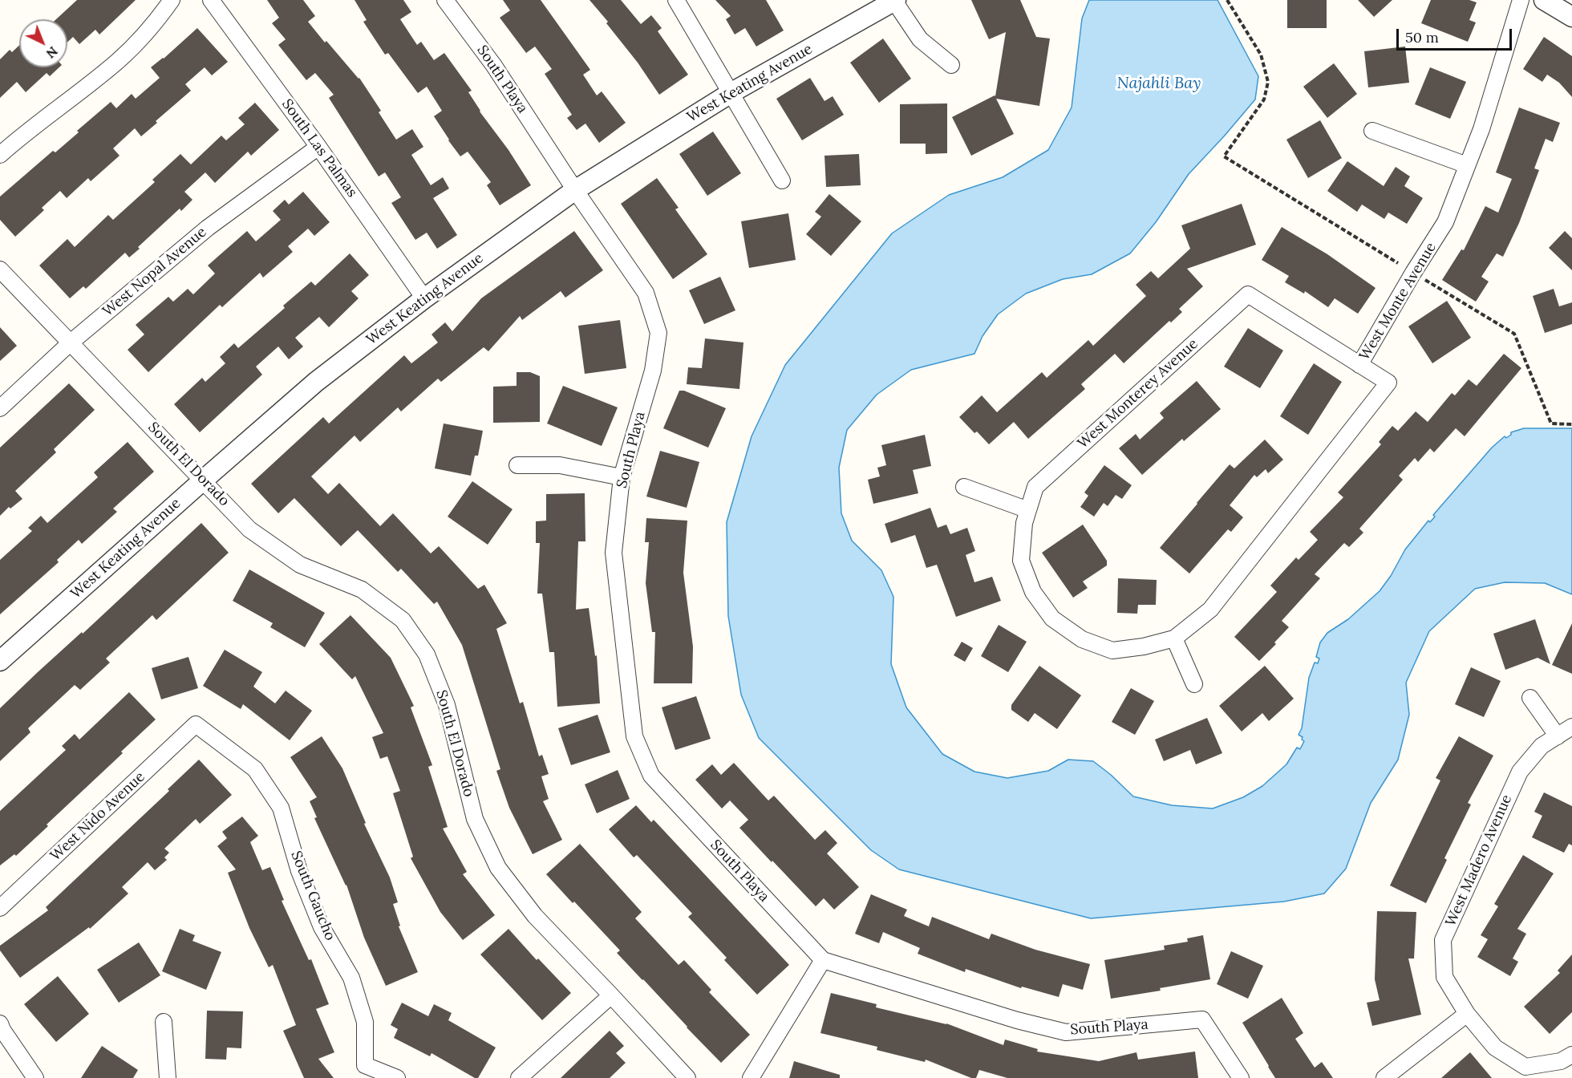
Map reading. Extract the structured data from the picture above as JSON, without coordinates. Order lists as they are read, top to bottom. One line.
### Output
{"streets":{"street":["South Playa","West Keating Avenue","South Las Palmas","West Nopal Avenue","West Monte Avenue","West Monterey Avenue","South El Dorado","West Nido Avenue","West Madero Avenue","South Gaucho"]},"crossings":[["South Playa","West Keating Avenue"],["West Keating Avenue","South Las Palmas"],["West Keating Avenue","South El Dorado"],["South Las Palmas","West Nopal Avenue"],["West Nopal Avenue","South El Dorado"],["West Monte Avenue","West Monterey Avenue"],["West Nido Avenue","South Gaucho"]],"water":["Najahli Bay"],"scale_bar":"50 m","north":"bottom right"}
